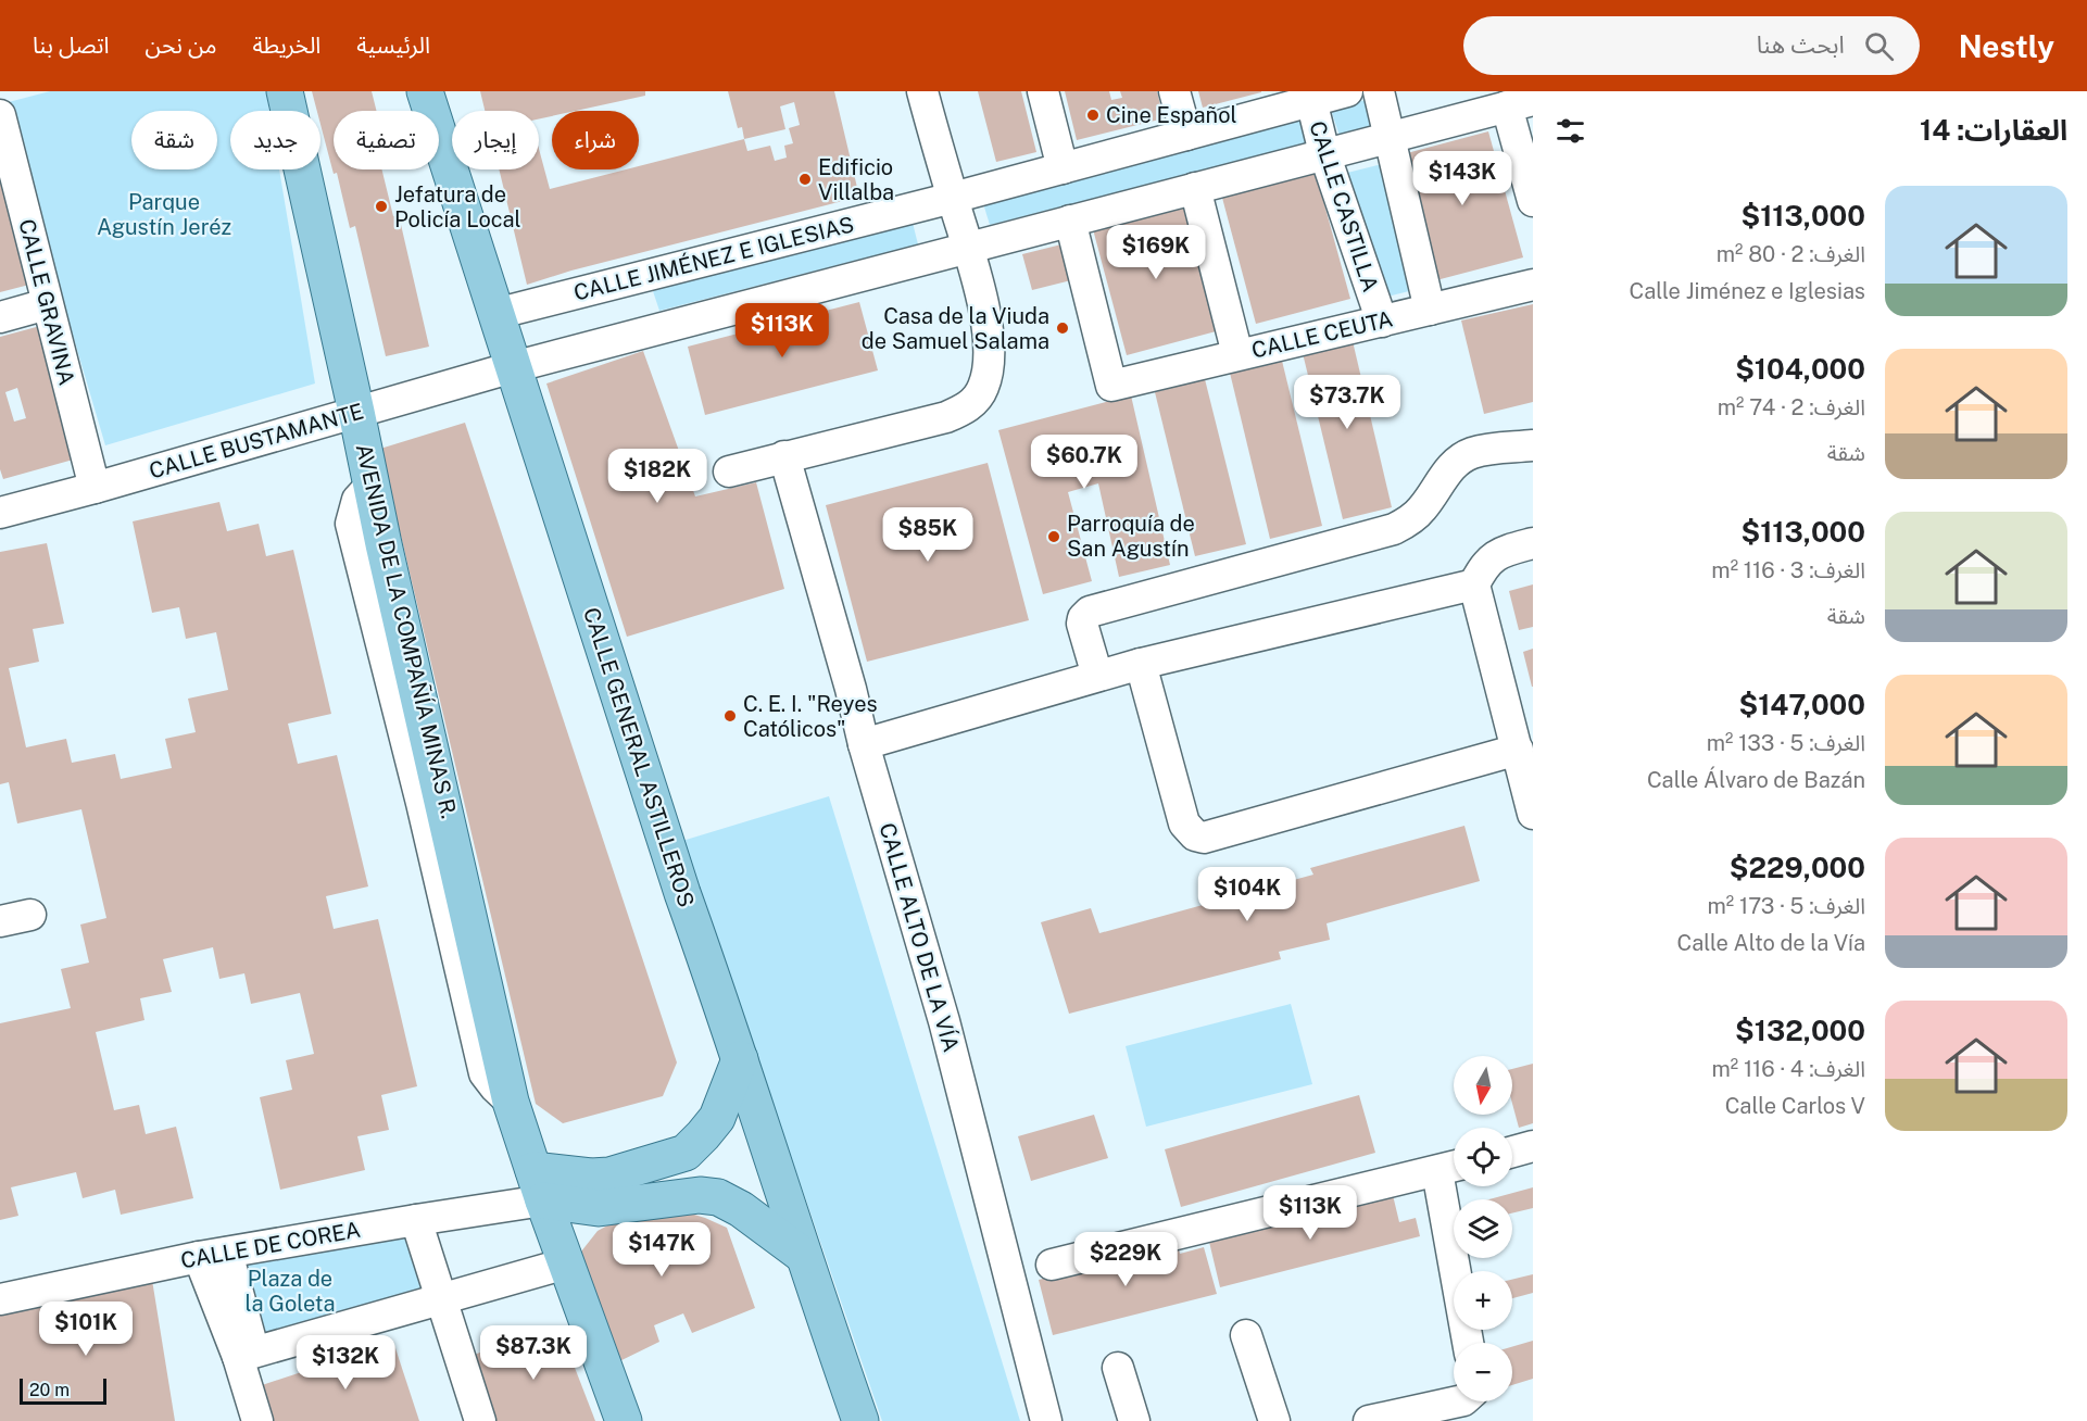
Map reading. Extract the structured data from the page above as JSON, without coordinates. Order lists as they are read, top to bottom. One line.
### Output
{"streets":{"main road":["AVENIDA DE LA COMPAÑÍA MINAS R.","CALLE GENERAL ASTILLEROS"],"street":["CALLE CASTILLA","CALLE JIMÉNEZ E IGLESIAS","CALLE GRAVINA","CALLE CEUTA","CALLE BUSTAMANTE","CALLE ALTO DE LA VÍA","CALLE DE COREA"]},"crossings":[["CALLE CASTILLA","CALLE JIMÉNEZ E IGLESIAS"],["CALLE CASTILLA","CALLE CEUTA"],["CALLE JIMÉNEZ E IGLESIAS","CALLE GENERAL ASTILLEROS"],["CALLE GRAVINA","CALLE BUSTAMANTE"],["CALLE BUSTAMANTE","AVENIDA DE LA COMPAÑÍA MINAS R."],["CALLE BUSTAMANTE","CALLE GENERAL ASTILLEROS"],["AVENIDA DE LA COMPAÑÍA MINAS R.","CALLE DE COREA"]],"parks":["Parque Agustín Jeréz","Plaza de la Goleta"],"places":["Cine Español","Edificio Villalba","Jefatura de Policía Local","Casa de la Viuda de Samuel Salama","Parroquía de San Agustín","C. E. I. \"Reyes Católicos\""],"scale_bar":"20 m","north":"bottom","page":{"header":"Nestly","search":"ابحث هنا","nav":["الرئيسية","الخريطة","من نحن","اتصل بنا"],"heading":"العقارات: 14","chip":["شراء","إيجار","تصفية","جديد","شقة"],"price":["$143K","$169K","$113K","$73.7K","$60.7K","$182K","$85K","$104K","$113K","$147K","$229K","$101K","$87.3K","$132K"],"list":[{"name":"$113,000","note":"الغرف: 2 · 80 m² · Calle Jiménez e Iglesias"},{"name":"$104,000","note":"الغرف: 2 · 74 m² · شقة"},{"name":"$113,000","note":"الغرف: 3 · 116 m² · شقة"},{"name":"$147,000","note":"الغرف: 5 · 133 m² · Calle Álvaro de Bazán"},{"name":"$229,000","note":"الغرف: 5 · 173 m² · Calle Alto de la Vía"},{"name":"$132,000","note":"الغرف: 4 · 116 m² · Calle Carlos V"}],"map_buttons":["+","−"],"scale":"20 m"}}
